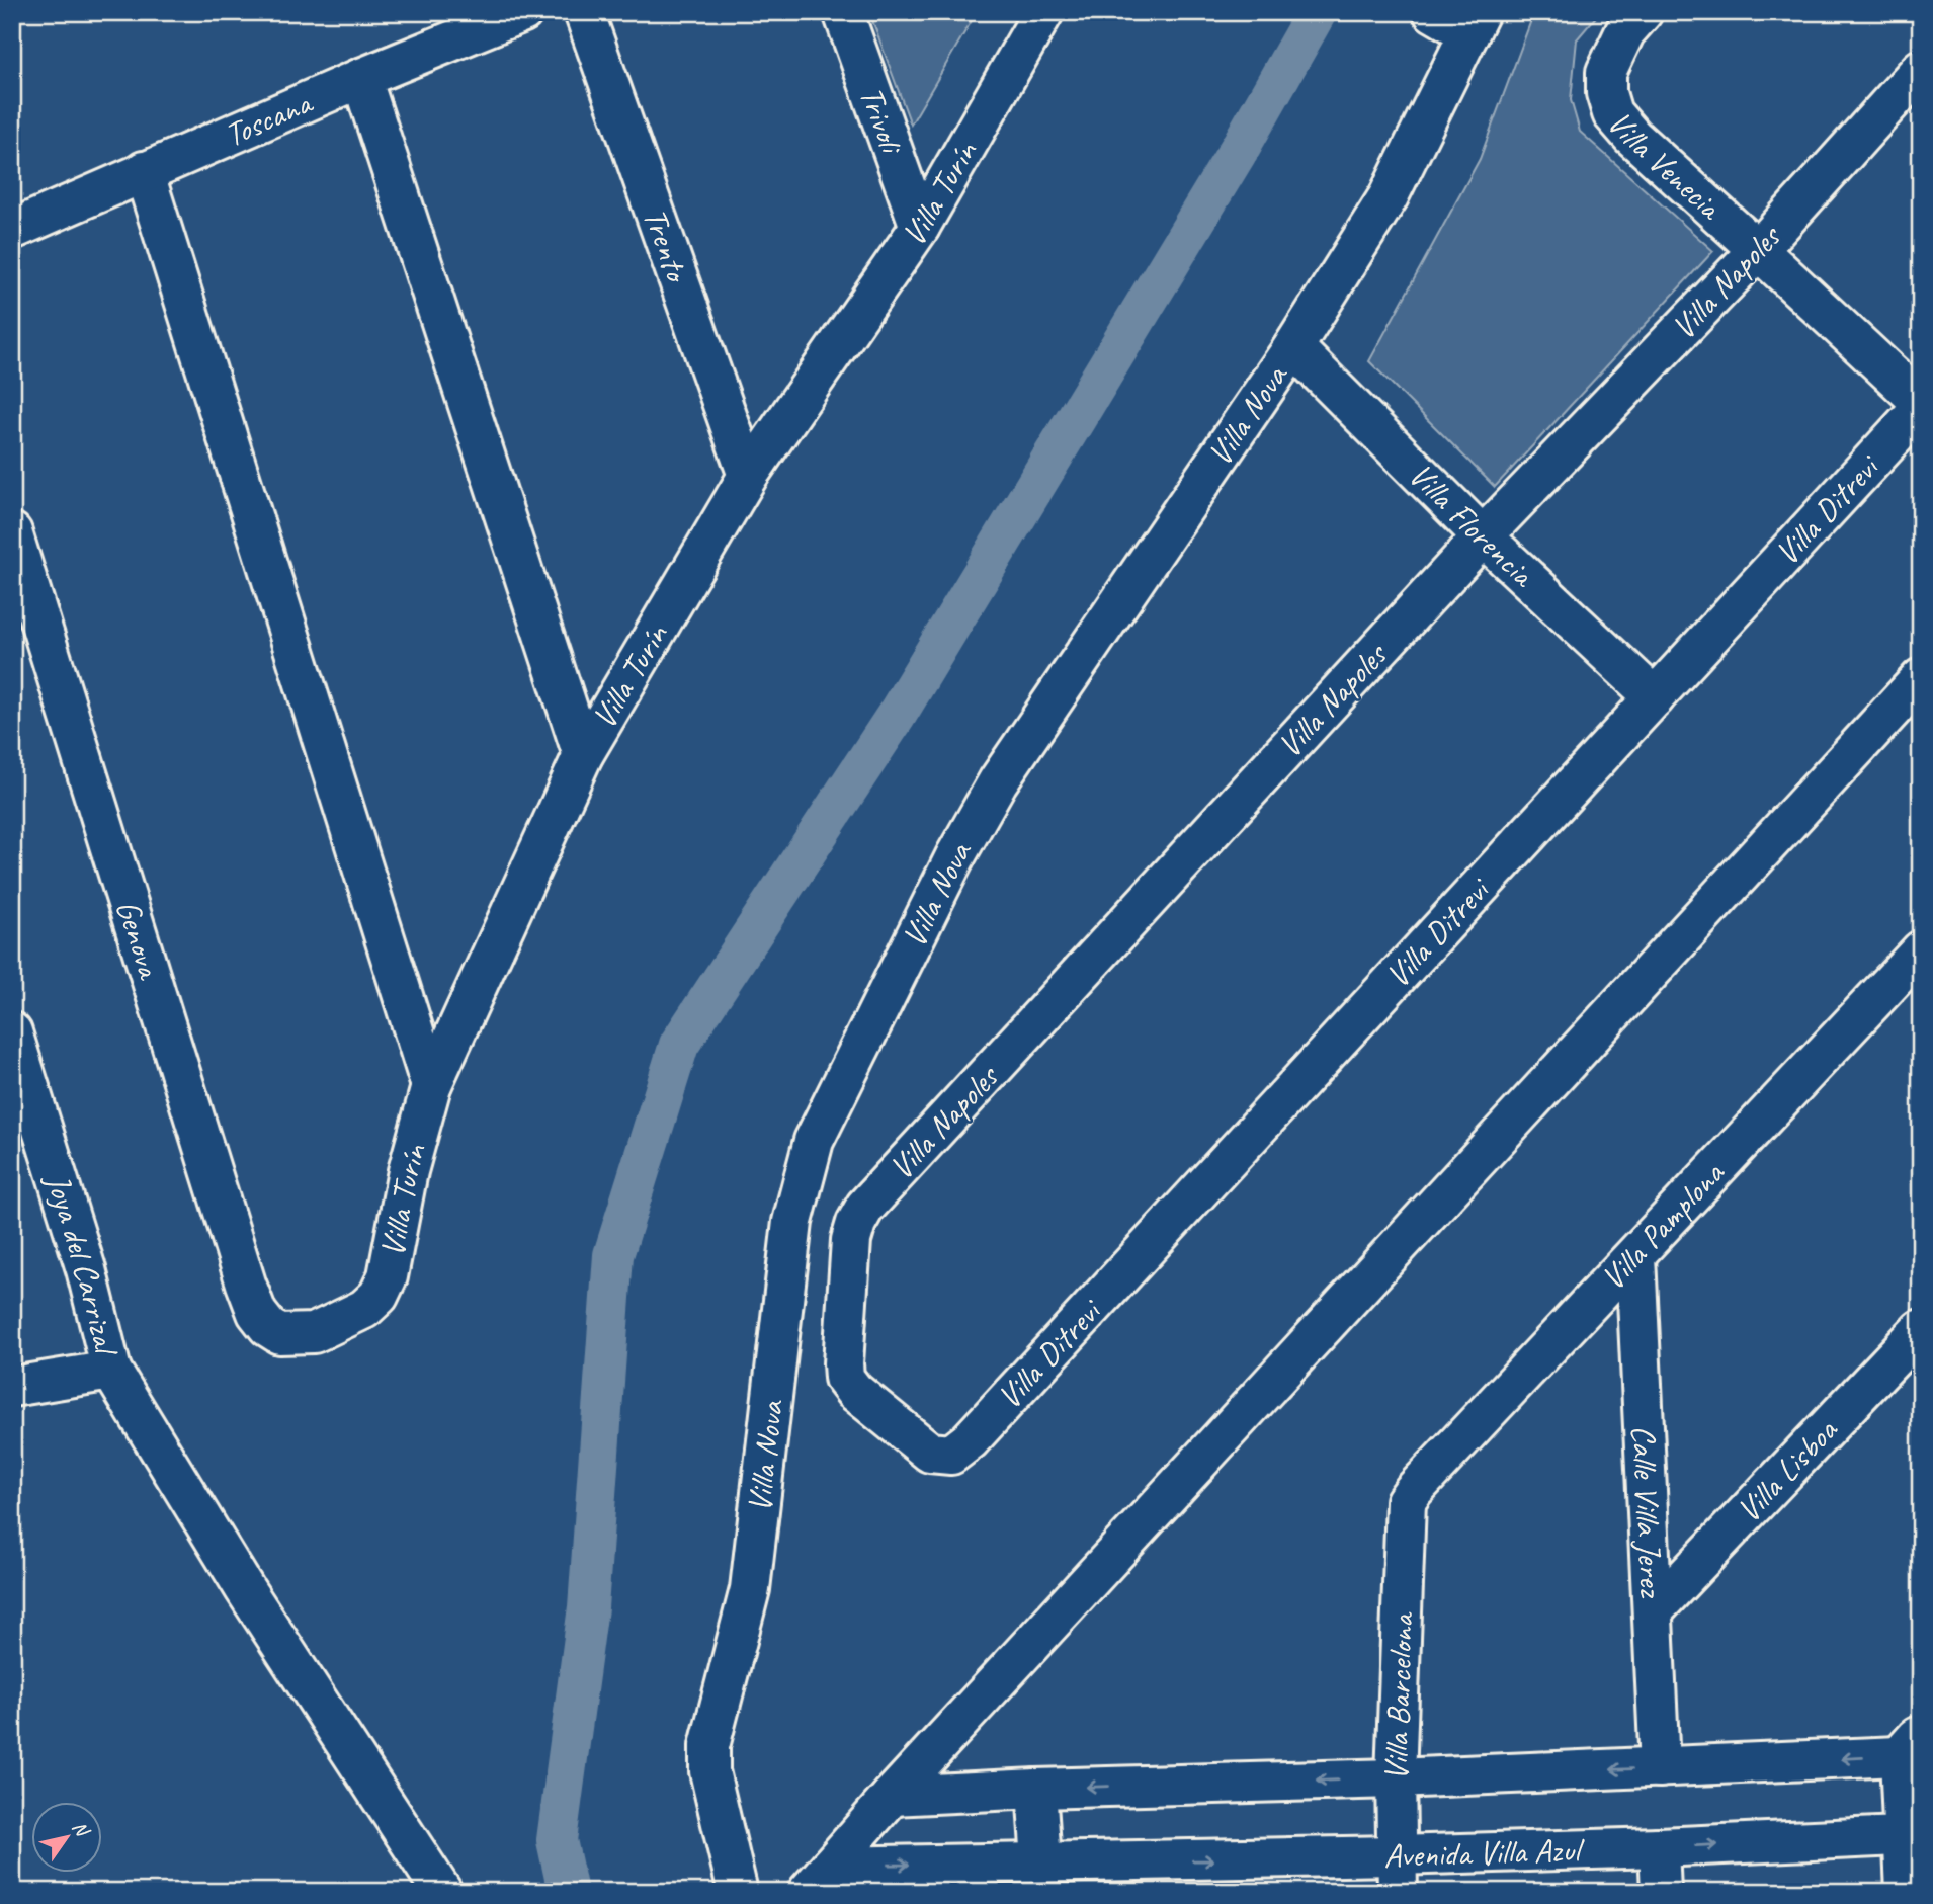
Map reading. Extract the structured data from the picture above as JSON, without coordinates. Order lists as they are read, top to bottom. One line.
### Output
{"streets":{"street":["Toscana","Trivoli","Villa Venecia","Villa Turín","Trento","Villa Napoles","Villa Nova","Villa Ditrevi","Villa Florencia","Genova","Villa Pamplona","Joya del Carrizal","Villa Lisboa","Calle Villa Jerez","Villa Barcelona","Avenida Villa Azul"]},"crossings":[["Trivoli","Villa Turín"],["Villa Venecia","Villa Napoles"],["Villa Turín","Trento"],["Villa Turín","Genova"],["Villa Napoles","Villa Ditrevi"],["Villa Napoles","Villa Florencia"],["Villa Nova","Villa Florencia"],["Villa Ditrevi","Villa Florencia"],["Villa Pamplona","Calle Villa Jerez"],["Villa Pamplona","Villa Barcelona"],["Villa Lisboa","Calle Villa Jerez"],["Villa Barcelona","Avenida Villa Azul"]],"north":"top right"}
